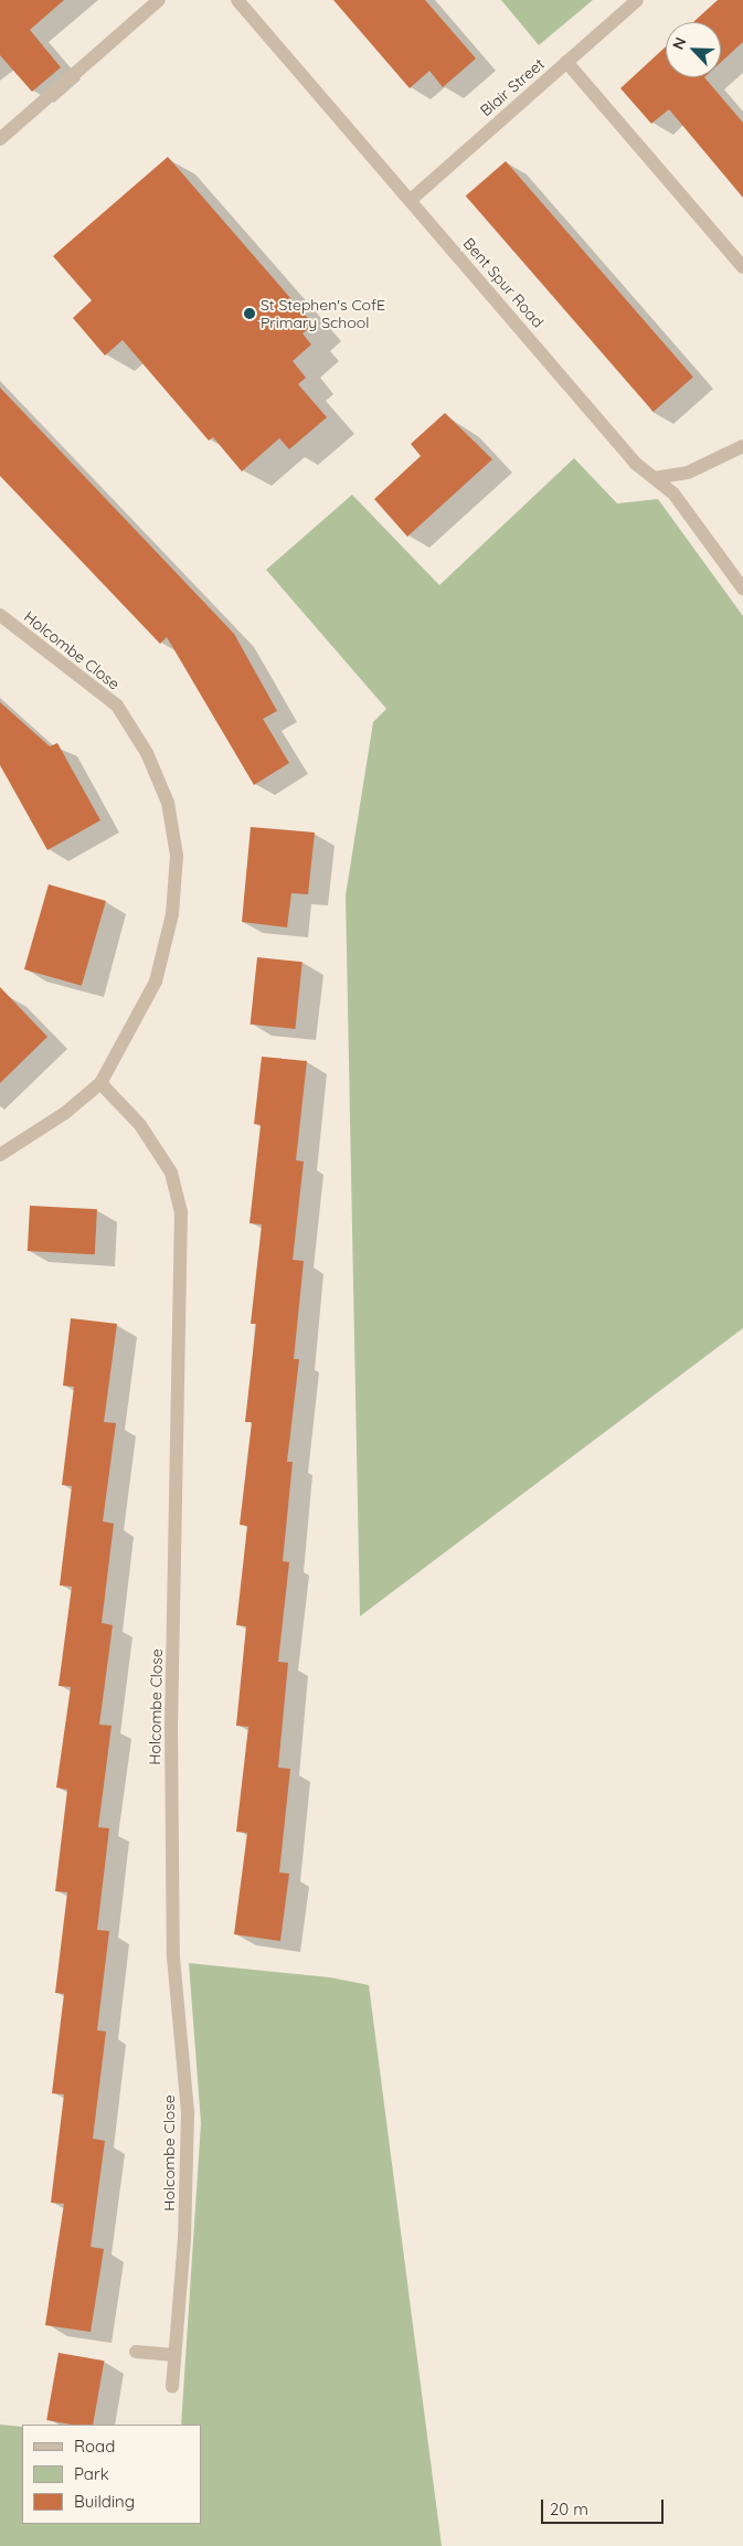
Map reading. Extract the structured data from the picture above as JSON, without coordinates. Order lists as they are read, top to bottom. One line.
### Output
{"streets":{"street":["Blair Street","Bent Spur Road","Holcombe Close"]},"crossings":[["Blair Street","Bent Spur Road"]],"places":["St Stephen's CofE Primary School"],"legend":["Road","Park","Building"],"scale_bar":"20 m","north":"top left"}
